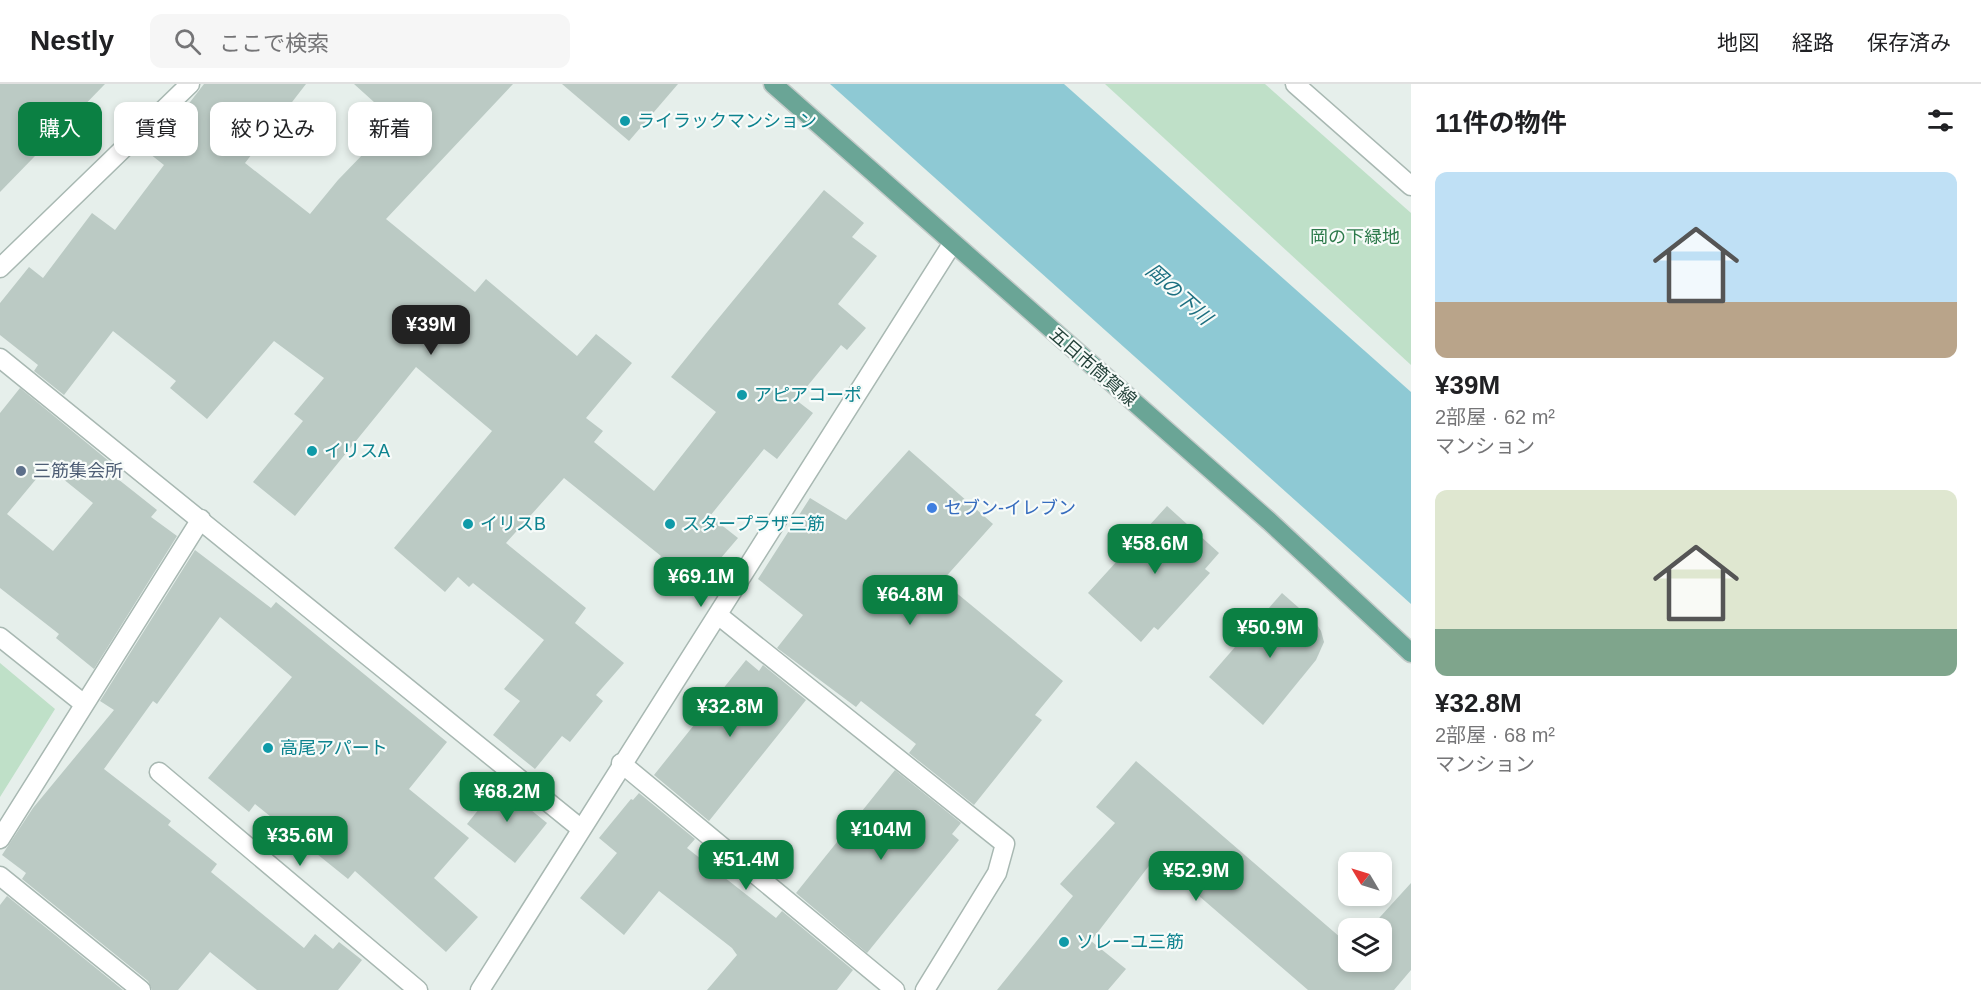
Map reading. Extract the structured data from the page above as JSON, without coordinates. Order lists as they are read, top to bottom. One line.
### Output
{"streets":{"main road":["五日市筒賀線"]},"water":["岡の下川"],"parks":["岡の下緑地"],"places":["ライラックマンション","アピアコーポ","イリスA","三筋集会所","セブン-イレブン","イリスB","スタープラザ三筋","高尾アパート","ソレーユ三筋"],"north":"top left","page":{"header":"Nestly","search":"ここで検索","nav":["地図","経路","保存済み"],"heading":"11件の物件","chip":["購入","賃貸","絞り込み","新着"],"list":[{"name":"¥39M","note":"2部屋 · 62 m² · マンション"},{"name":"¥32.8M","note":"2部屋 · 68 m² · マンション"}],"price":["¥39M","¥58.6M","¥69.1M","¥64.8M","¥50.9M","¥32.8M","¥68.2M","¥104M","¥35.6M","¥51.4M","¥52.9M"]}}
